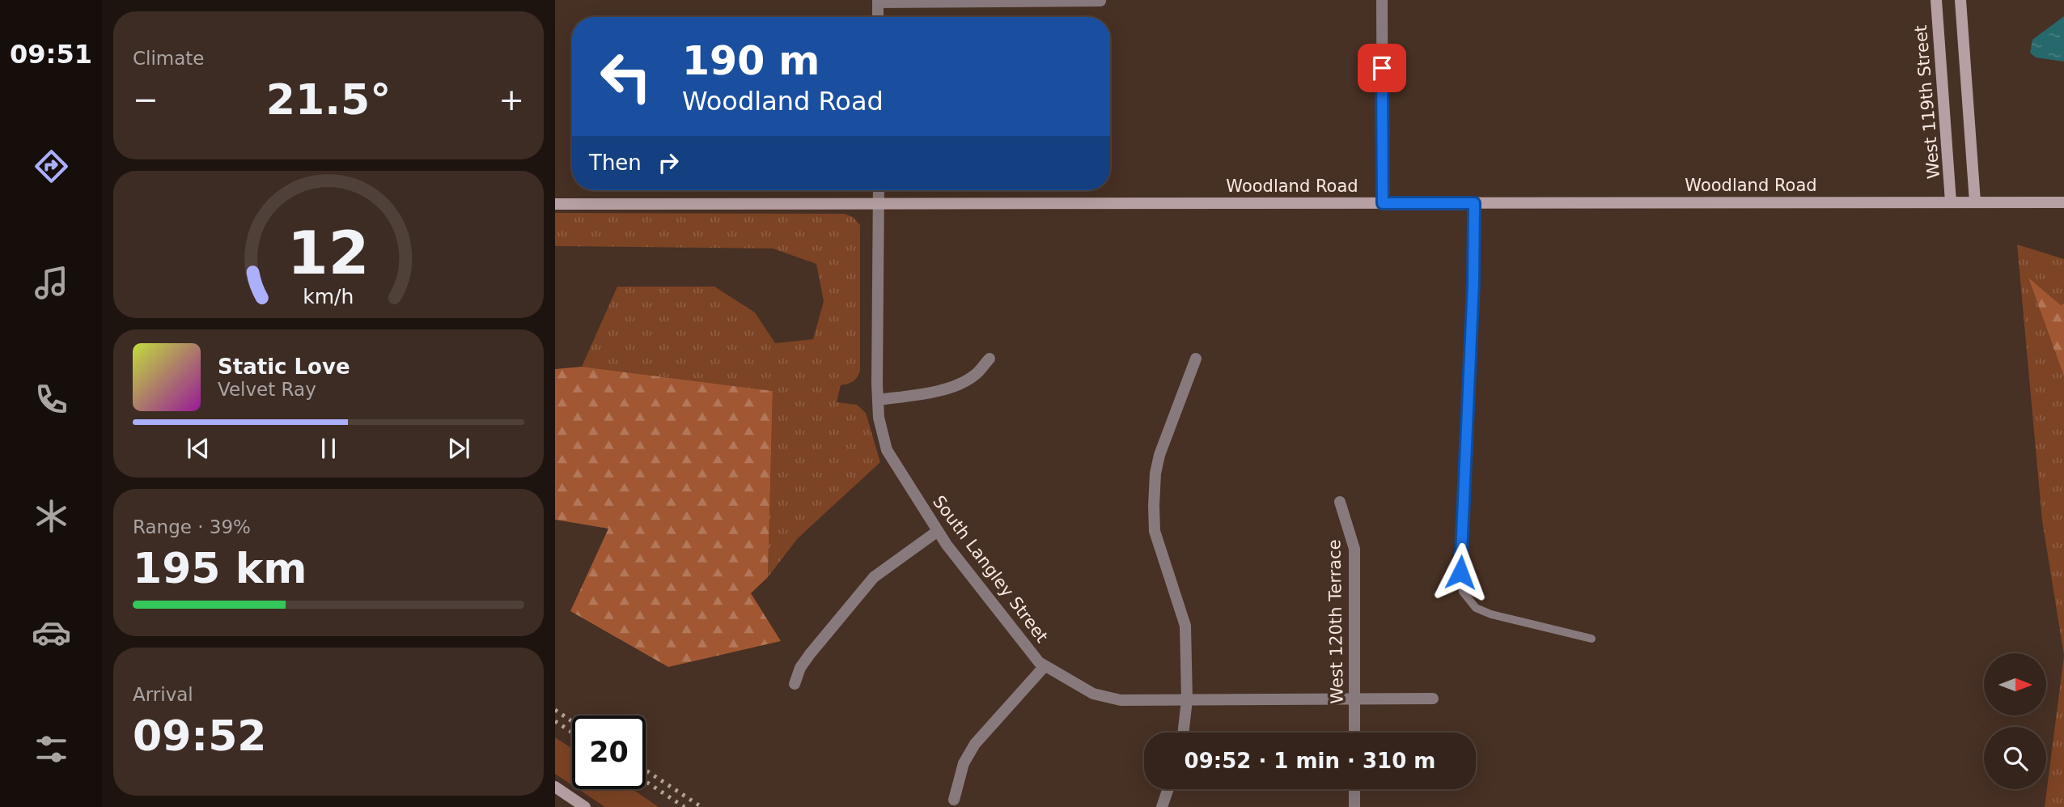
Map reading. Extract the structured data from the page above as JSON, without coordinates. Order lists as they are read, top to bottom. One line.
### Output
{"streets":{"main road":["West 119th Street","Woodland Road"],"street":["South Langley Street","West 120th Terrace"]},"crossings":[["West 119th Street","Woodland Road"],["Woodland Road","South Langley Street"],["South Langley Street","West 120th Terrace"]],"north":"right","page":{"tabs":"09:51","tile":["Climate",["Range · 39%","195 km"],["Arrival","09:52"]],"turn":["190 m","Woodland Road"],"heat":["−","21.5°","+"],"then":"Then","song":["Static Love","Velvet Ray"],"limit":"20","trip":"09:52 · 1 min · 310 m","gauge":["12","km/h"]}}
